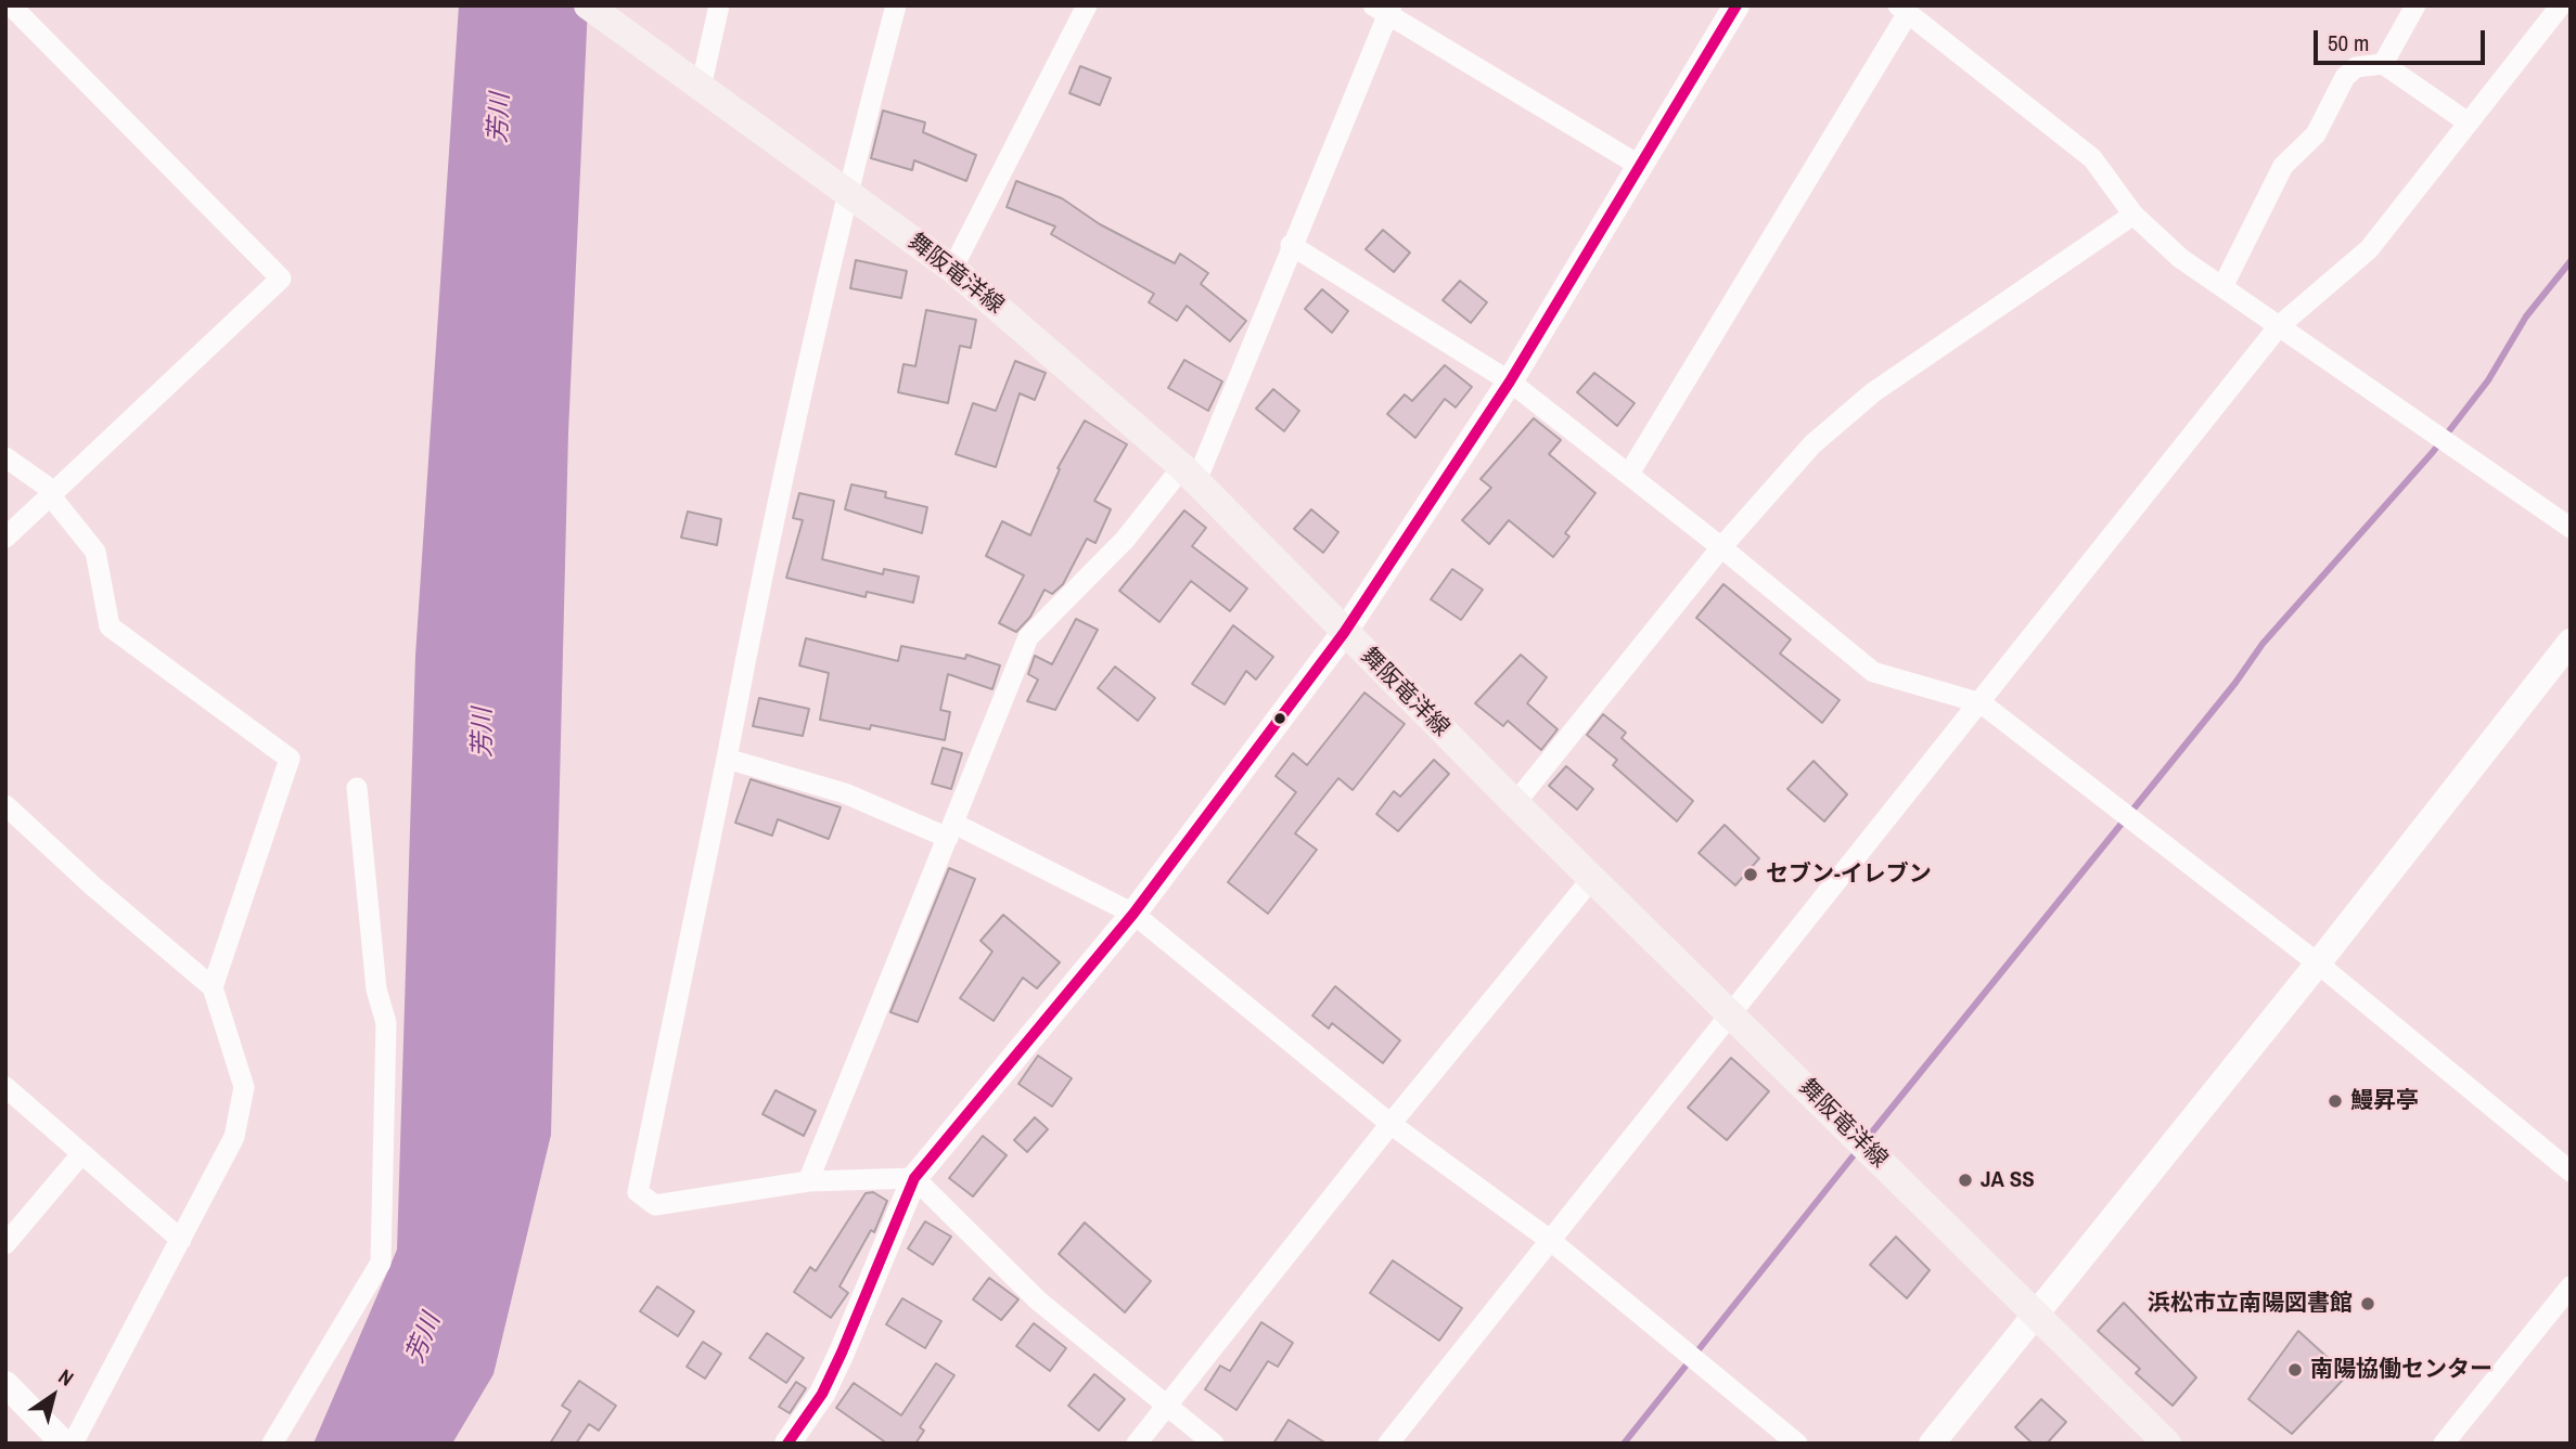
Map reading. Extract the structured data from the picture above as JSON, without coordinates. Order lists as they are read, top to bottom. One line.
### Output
{"streets":{"main road":["舞阪竜洋線"]},"water":["芳川"],"places":["セブン-イレブン","鰻昇亭","JA SS","浜松市立南陽図書館","南陽協働センター"],"scale_bar":"50 m","north":"top right"}
